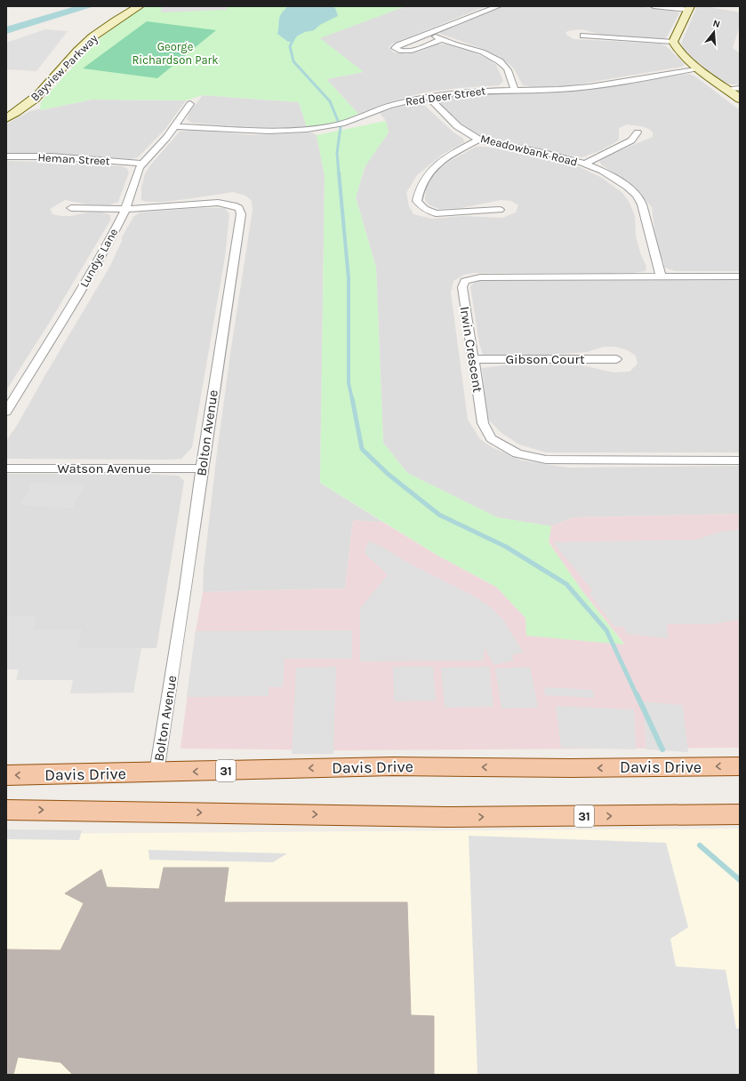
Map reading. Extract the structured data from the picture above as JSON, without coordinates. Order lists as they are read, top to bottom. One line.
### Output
{"streets":{"main road":["Davis Drive","31"],"street":["Bayview Parkway","Red Deer Street","Meadowbank Road","Heman Street","Lundys Lane","Irwin Crescent","Gibson Court","Bolton Avenue","Watson Avenue"]},"crossings":[["Red Deer Street","Meadowbank Road"],["Red Deer Street","Lundys Lane"],["Meadowbank Road","Irwin Crescent"],["Heman Street","Lundys Lane"],["Lundys Lane","Bolton Avenue"],["Irwin Crescent","Gibson Court"],["Bolton Avenue","Watson Avenue"],["Bolton Avenue","Davis Drive"]],"parks":["George Richardson Park"],"north":"top"}
